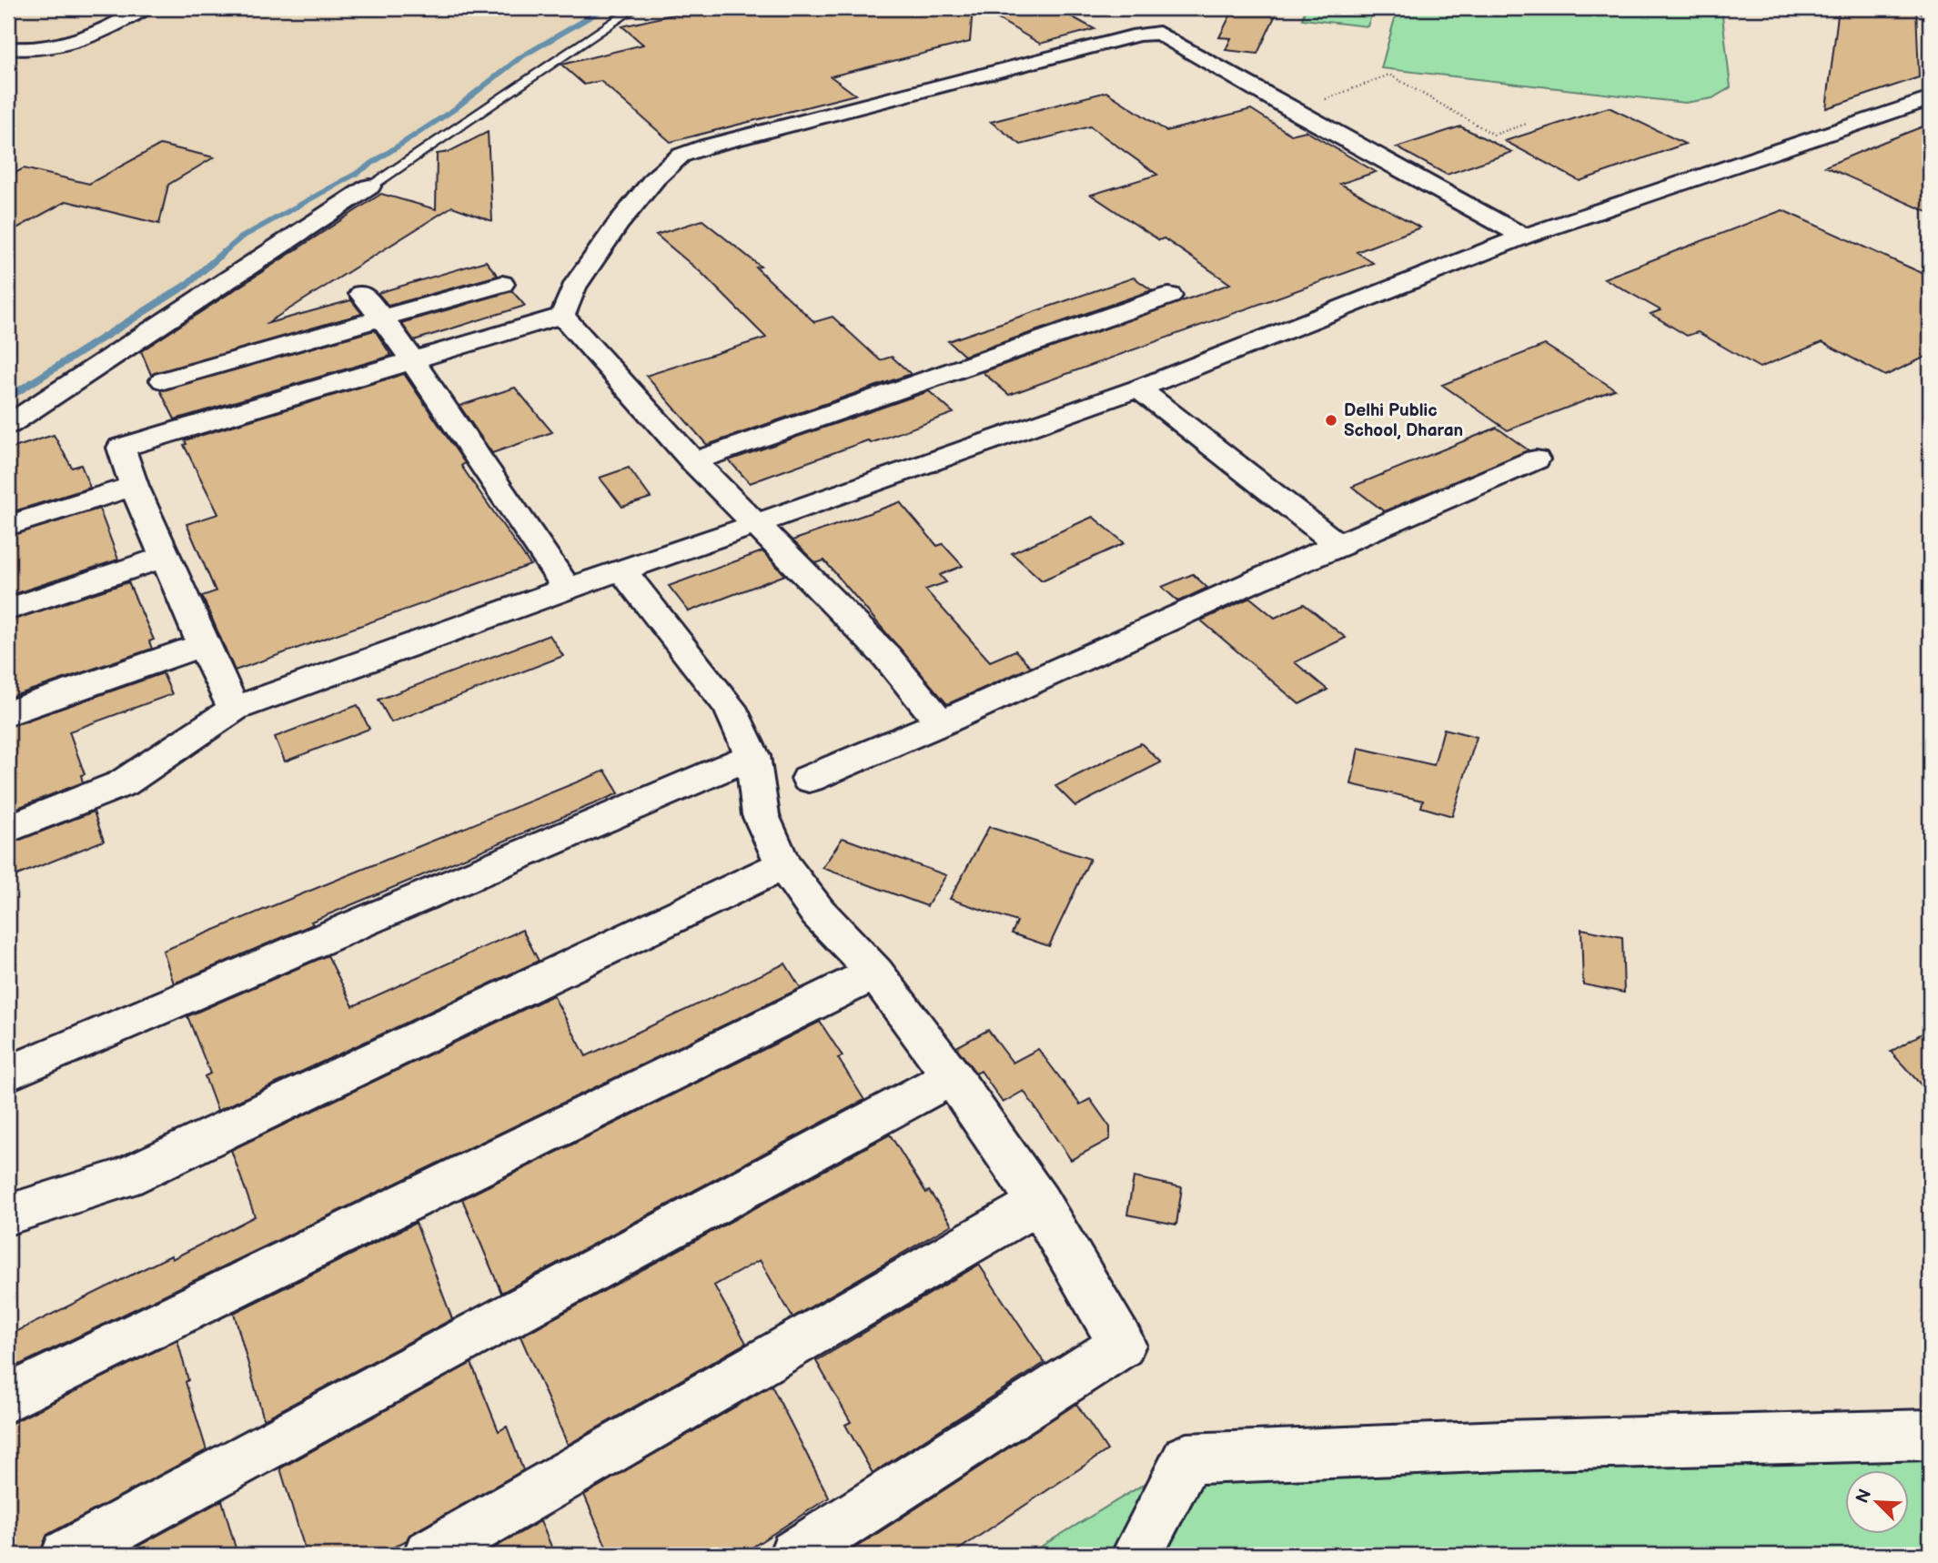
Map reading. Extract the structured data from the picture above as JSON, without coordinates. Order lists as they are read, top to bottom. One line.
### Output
{"places":["Delhi Public School, Dharan"],"north":"top left"}
